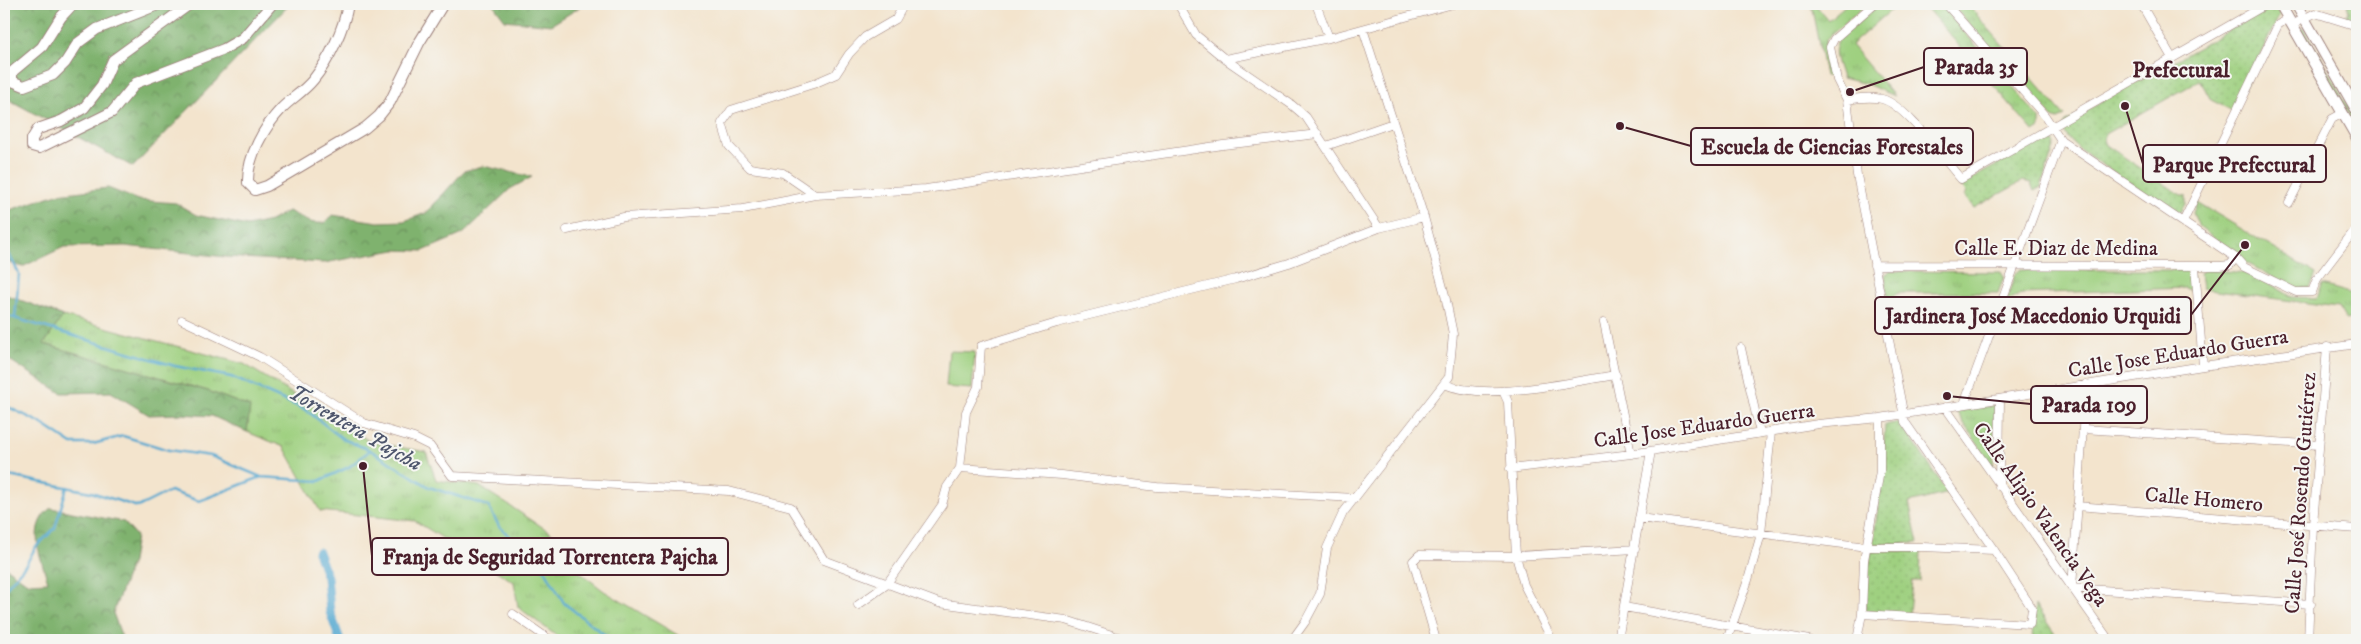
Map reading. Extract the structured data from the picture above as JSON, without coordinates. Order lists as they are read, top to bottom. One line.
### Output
{"streets":{"street":["Calle E. Diaz de Medina","Calle Jose Eduardo Guerra","Calle José Rosendo Gutiérrez","Calle Homero","Calle Alipio Valencia Vega"]},"crossings":[["Calle Jose Eduardo Guerra","Calle José Rosendo Gutiérrez"],["Calle Jose Eduardo Guerra","Calle Alipio Valencia Vega"],["Calle José Rosendo Gutiérrez","Calle Homero"]],"districts":["Prefectural"],"water":["Torrentera Pajcha"],"places":["Parada 35","Parque Prefectural","Escuela de Ciencias Forestales","Jardinera José Macedonio Urquidi","Parada 109","Franja de Seguridad Torrentera Pajcha"]}
